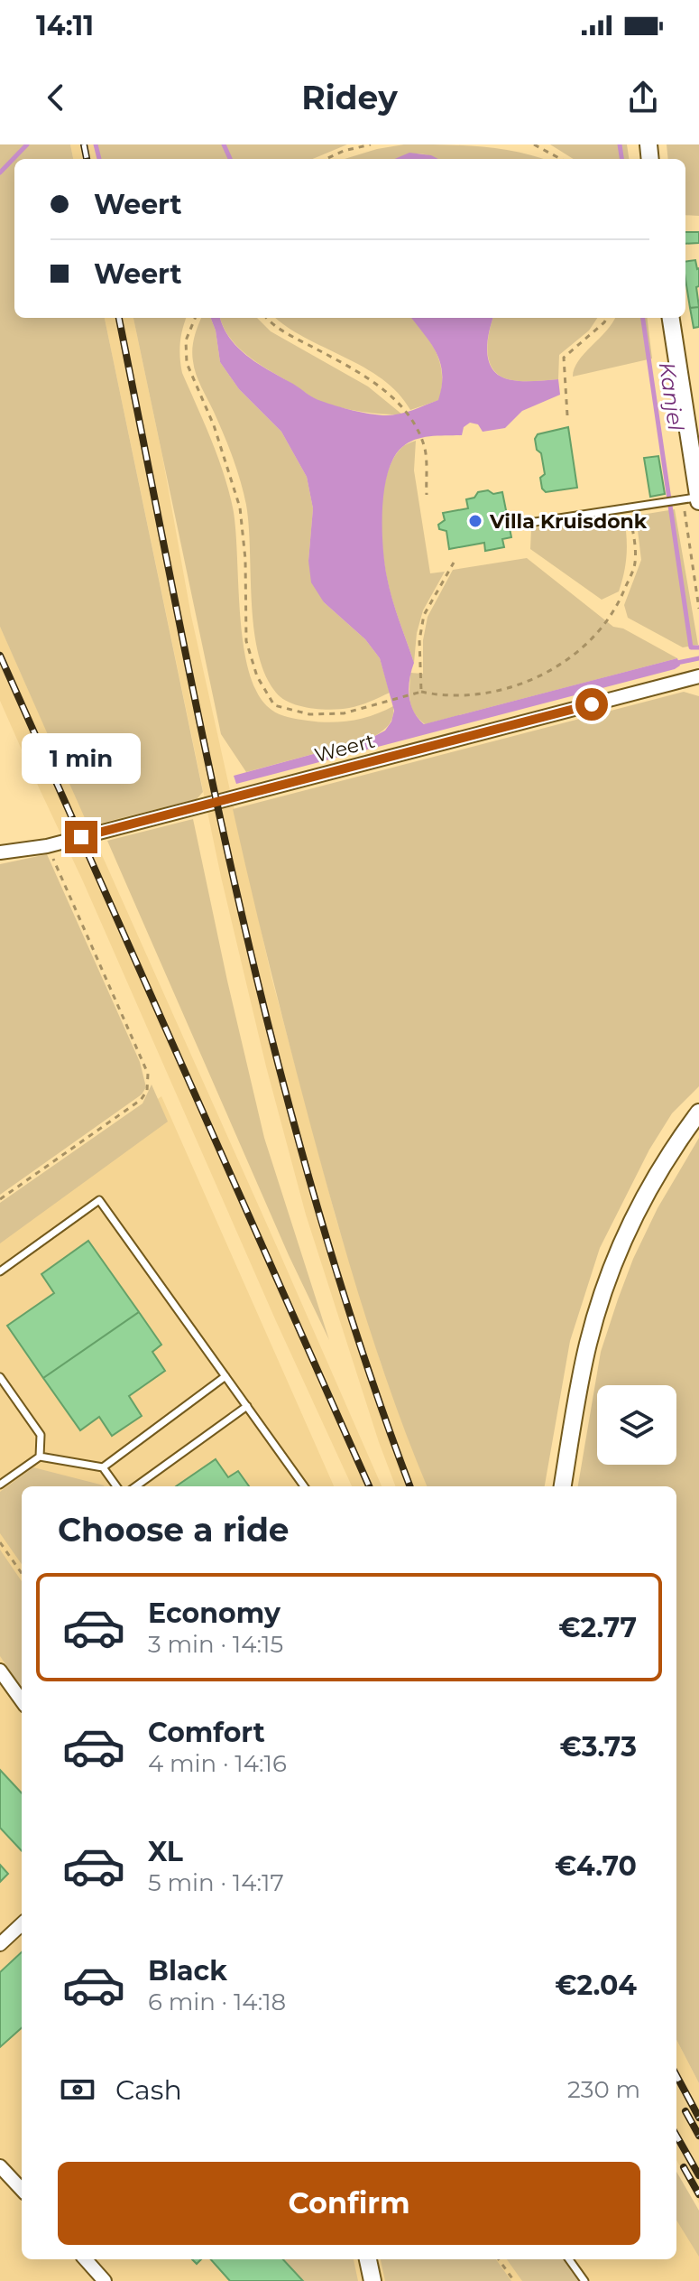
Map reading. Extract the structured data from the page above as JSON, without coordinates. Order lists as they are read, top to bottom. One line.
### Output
{"streets":{"street":["Weert"]},"water":["Kanjel"],"places":["Villa Kruisdonk"],"page":{"status":"14:11","header":"Ridey","banner":["Weert","Weert"],"bubble":"1 min","heading":"Choose a ride","list":[{"name":"Economy","note":"3 min · 14:15","value":"€2.77"},{"name":"Comfort","note":"4 min · 14:16","value":"€3.73"},{"name":"XL","note":"5 min · 14:17","value":"€4.70"},{"name":"Black","note":"6 min · 14:18","value":"€2.04"}],"pay":["Cash","230 m"],"buttons":"Confirm"}}
